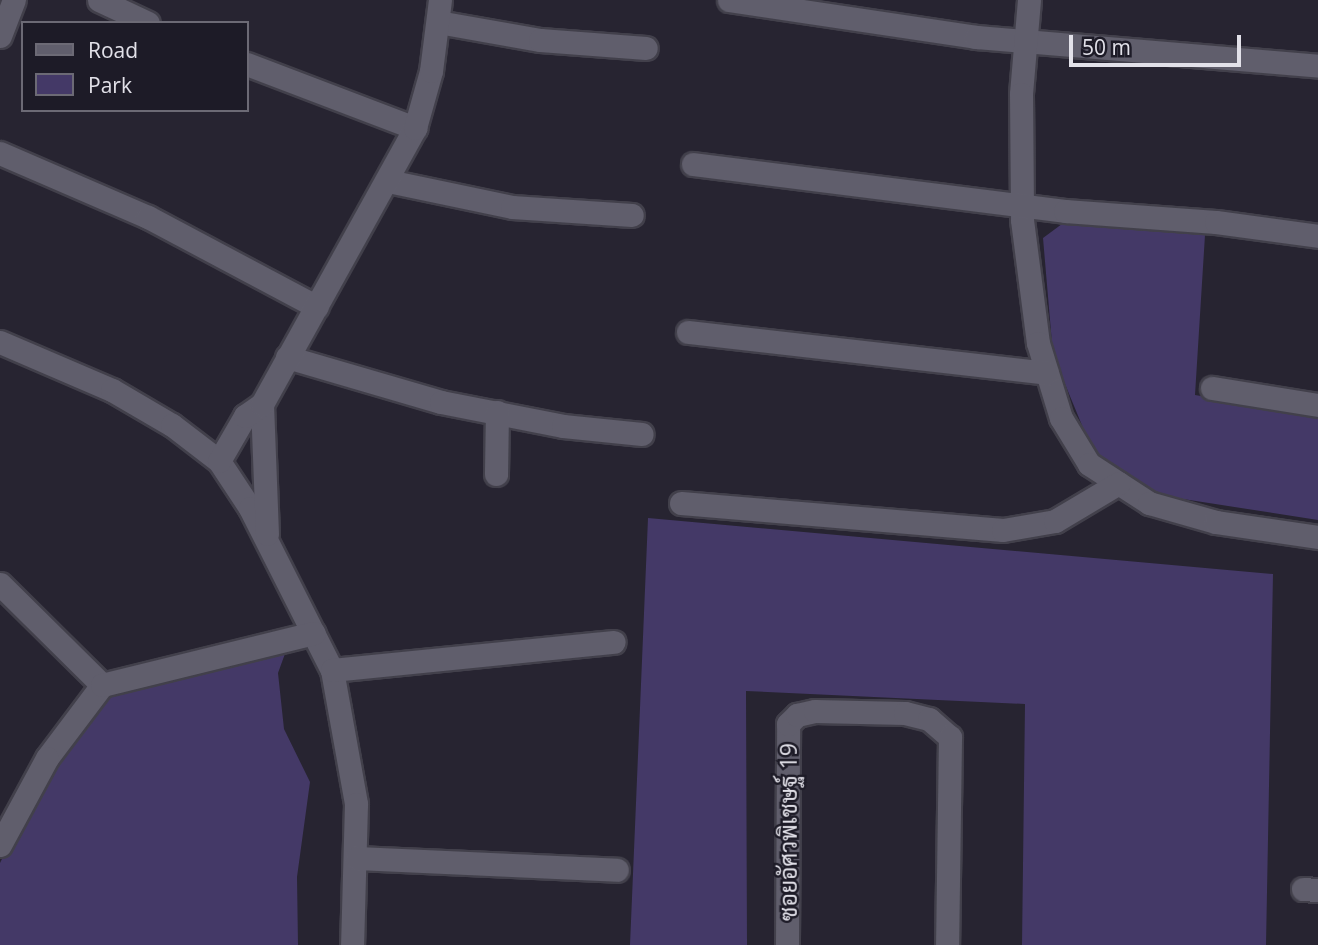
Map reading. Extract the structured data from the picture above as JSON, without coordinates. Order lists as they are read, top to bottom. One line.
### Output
{"streets":{"street":["ซอยอัศวพิเชษฐ์ 19"]},"legend":["Road","Park"],"scale_bar":"50 m"}
